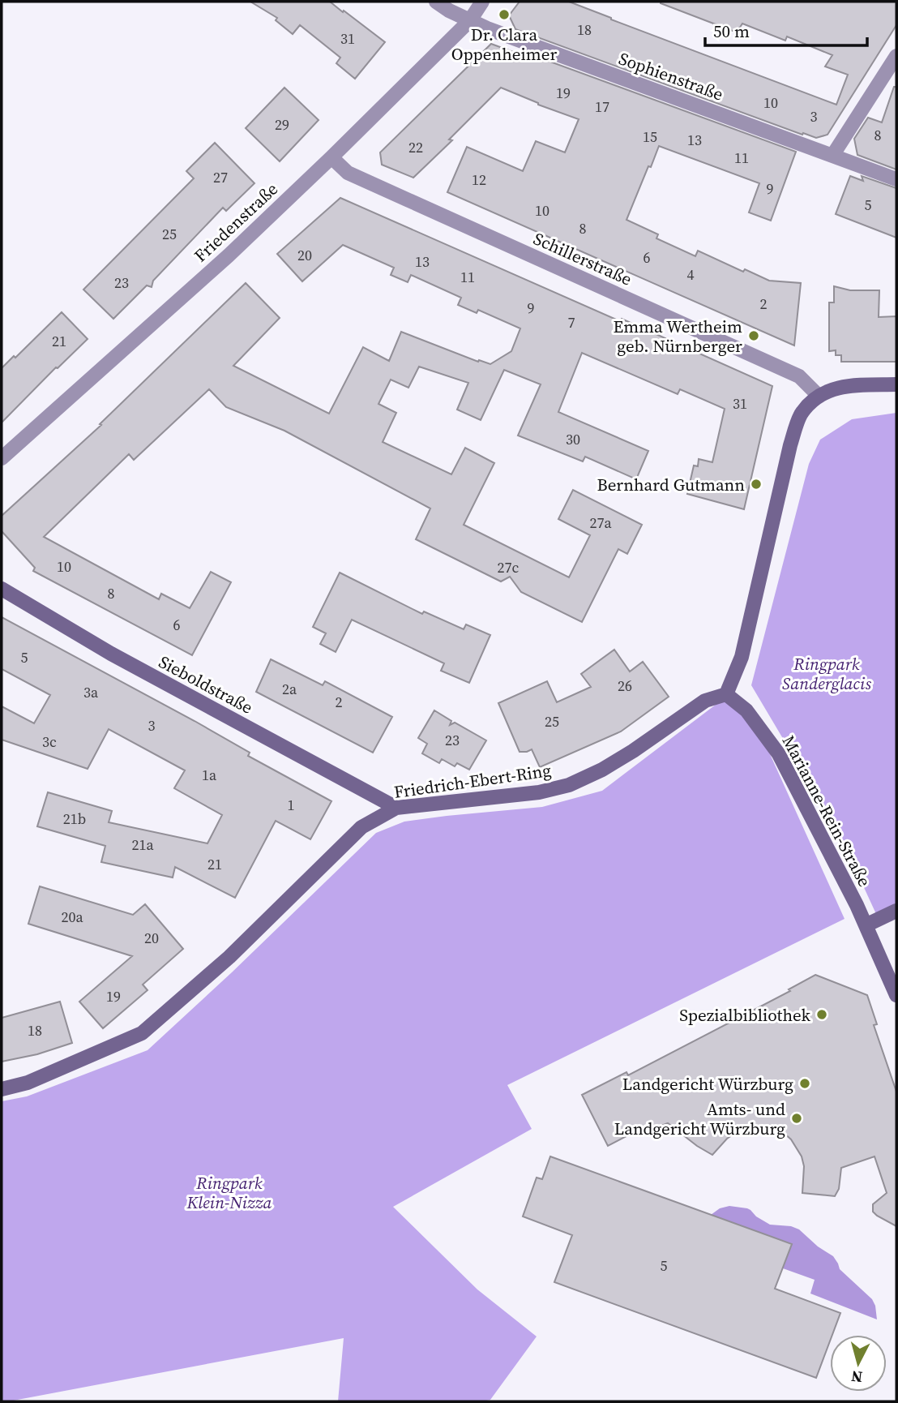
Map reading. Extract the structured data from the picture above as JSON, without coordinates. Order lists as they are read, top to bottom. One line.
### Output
{"streets":{"main road":["Sieboldstraße","Friedrich-Ebert-Ring","Marianne-Rein-Straße"],"street":["Sophienstraße","Friedenstraße","Schillerstraße"]},"crossings":[["Sophienstraße","Friedenstraße"],["Friedenstraße","Schillerstraße"],["Sieboldstraße","Friedrich-Ebert-Ring"],["Friedrich-Ebert-Ring","Marianne-Rein-Straße"]],"parks":["Ringpark Sanderglacis","Ringpark Klein-Nizza"],"places":["Dr. Clara Oppenheimer","Emma Wertheim geb. Nürnberger","Bernhard Gutmann","Spezialbibliothek","Landgericht Würzburg","Amts- und Landgericht Würzburg"],"house_numbers":["18","31","19","10","17","3","29","8","15","13","22","11","27","12","9","5","10","8","25","20","6","13","4","11","23","2","9","7","21","31","30","27a","10","27c","8","6","5","26","2a","3a","2","25","3","23","3c","1a","1","21b","21a","21","20a","20","19","18","5"],"scale_bar":"50 m","north":"bottom"}
